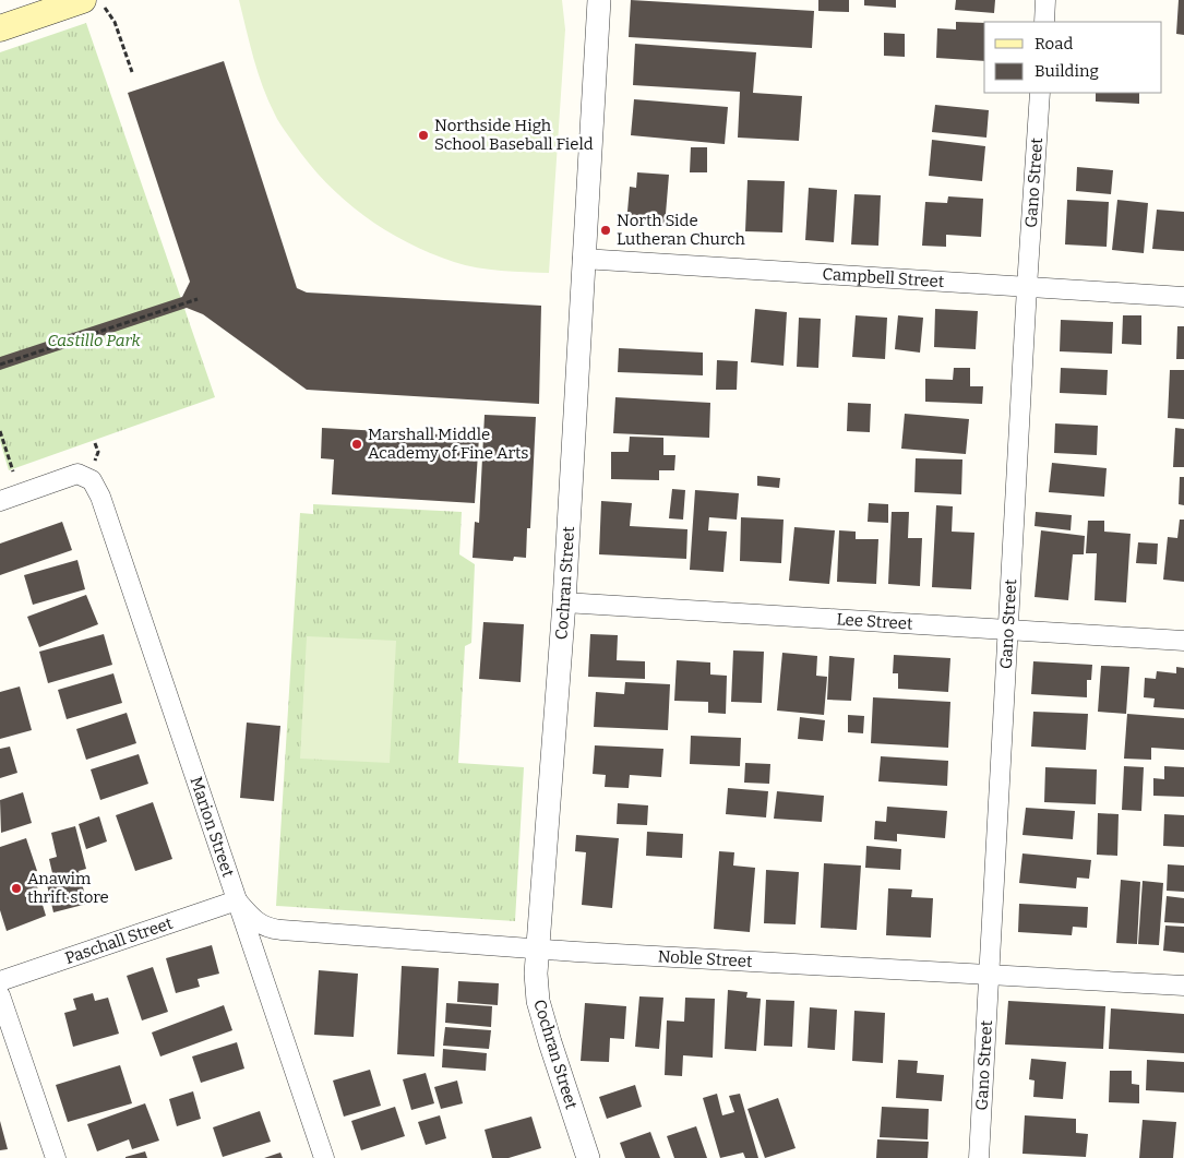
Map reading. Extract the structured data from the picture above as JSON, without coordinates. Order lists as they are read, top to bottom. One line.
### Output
{"streets":{"street":["Gano Street","Campbell Street","Cochran Street","Lee Street","Marion Street","Paschall Street","Noble Street"]},"crossings":[["Gano Street","Campbell Street"],["Gano Street","Lee Street"],["Gano Street","Noble Street"],["Campbell Street","Cochran Street"],["Cochran Street","Lee Street"],["Cochran Street","Noble Street"],["Marion Street","Paschall Street"],["Marion Street","Noble Street"],["Paschall Street","Noble Street"]],"parks":["Castillo Park"],"places":["Northside High School Baseball Field","North Side Lutheran Church","Marshall Middle Academy of Fine Arts","Anawim thrift store"],"legend":["Road","Building"]}
